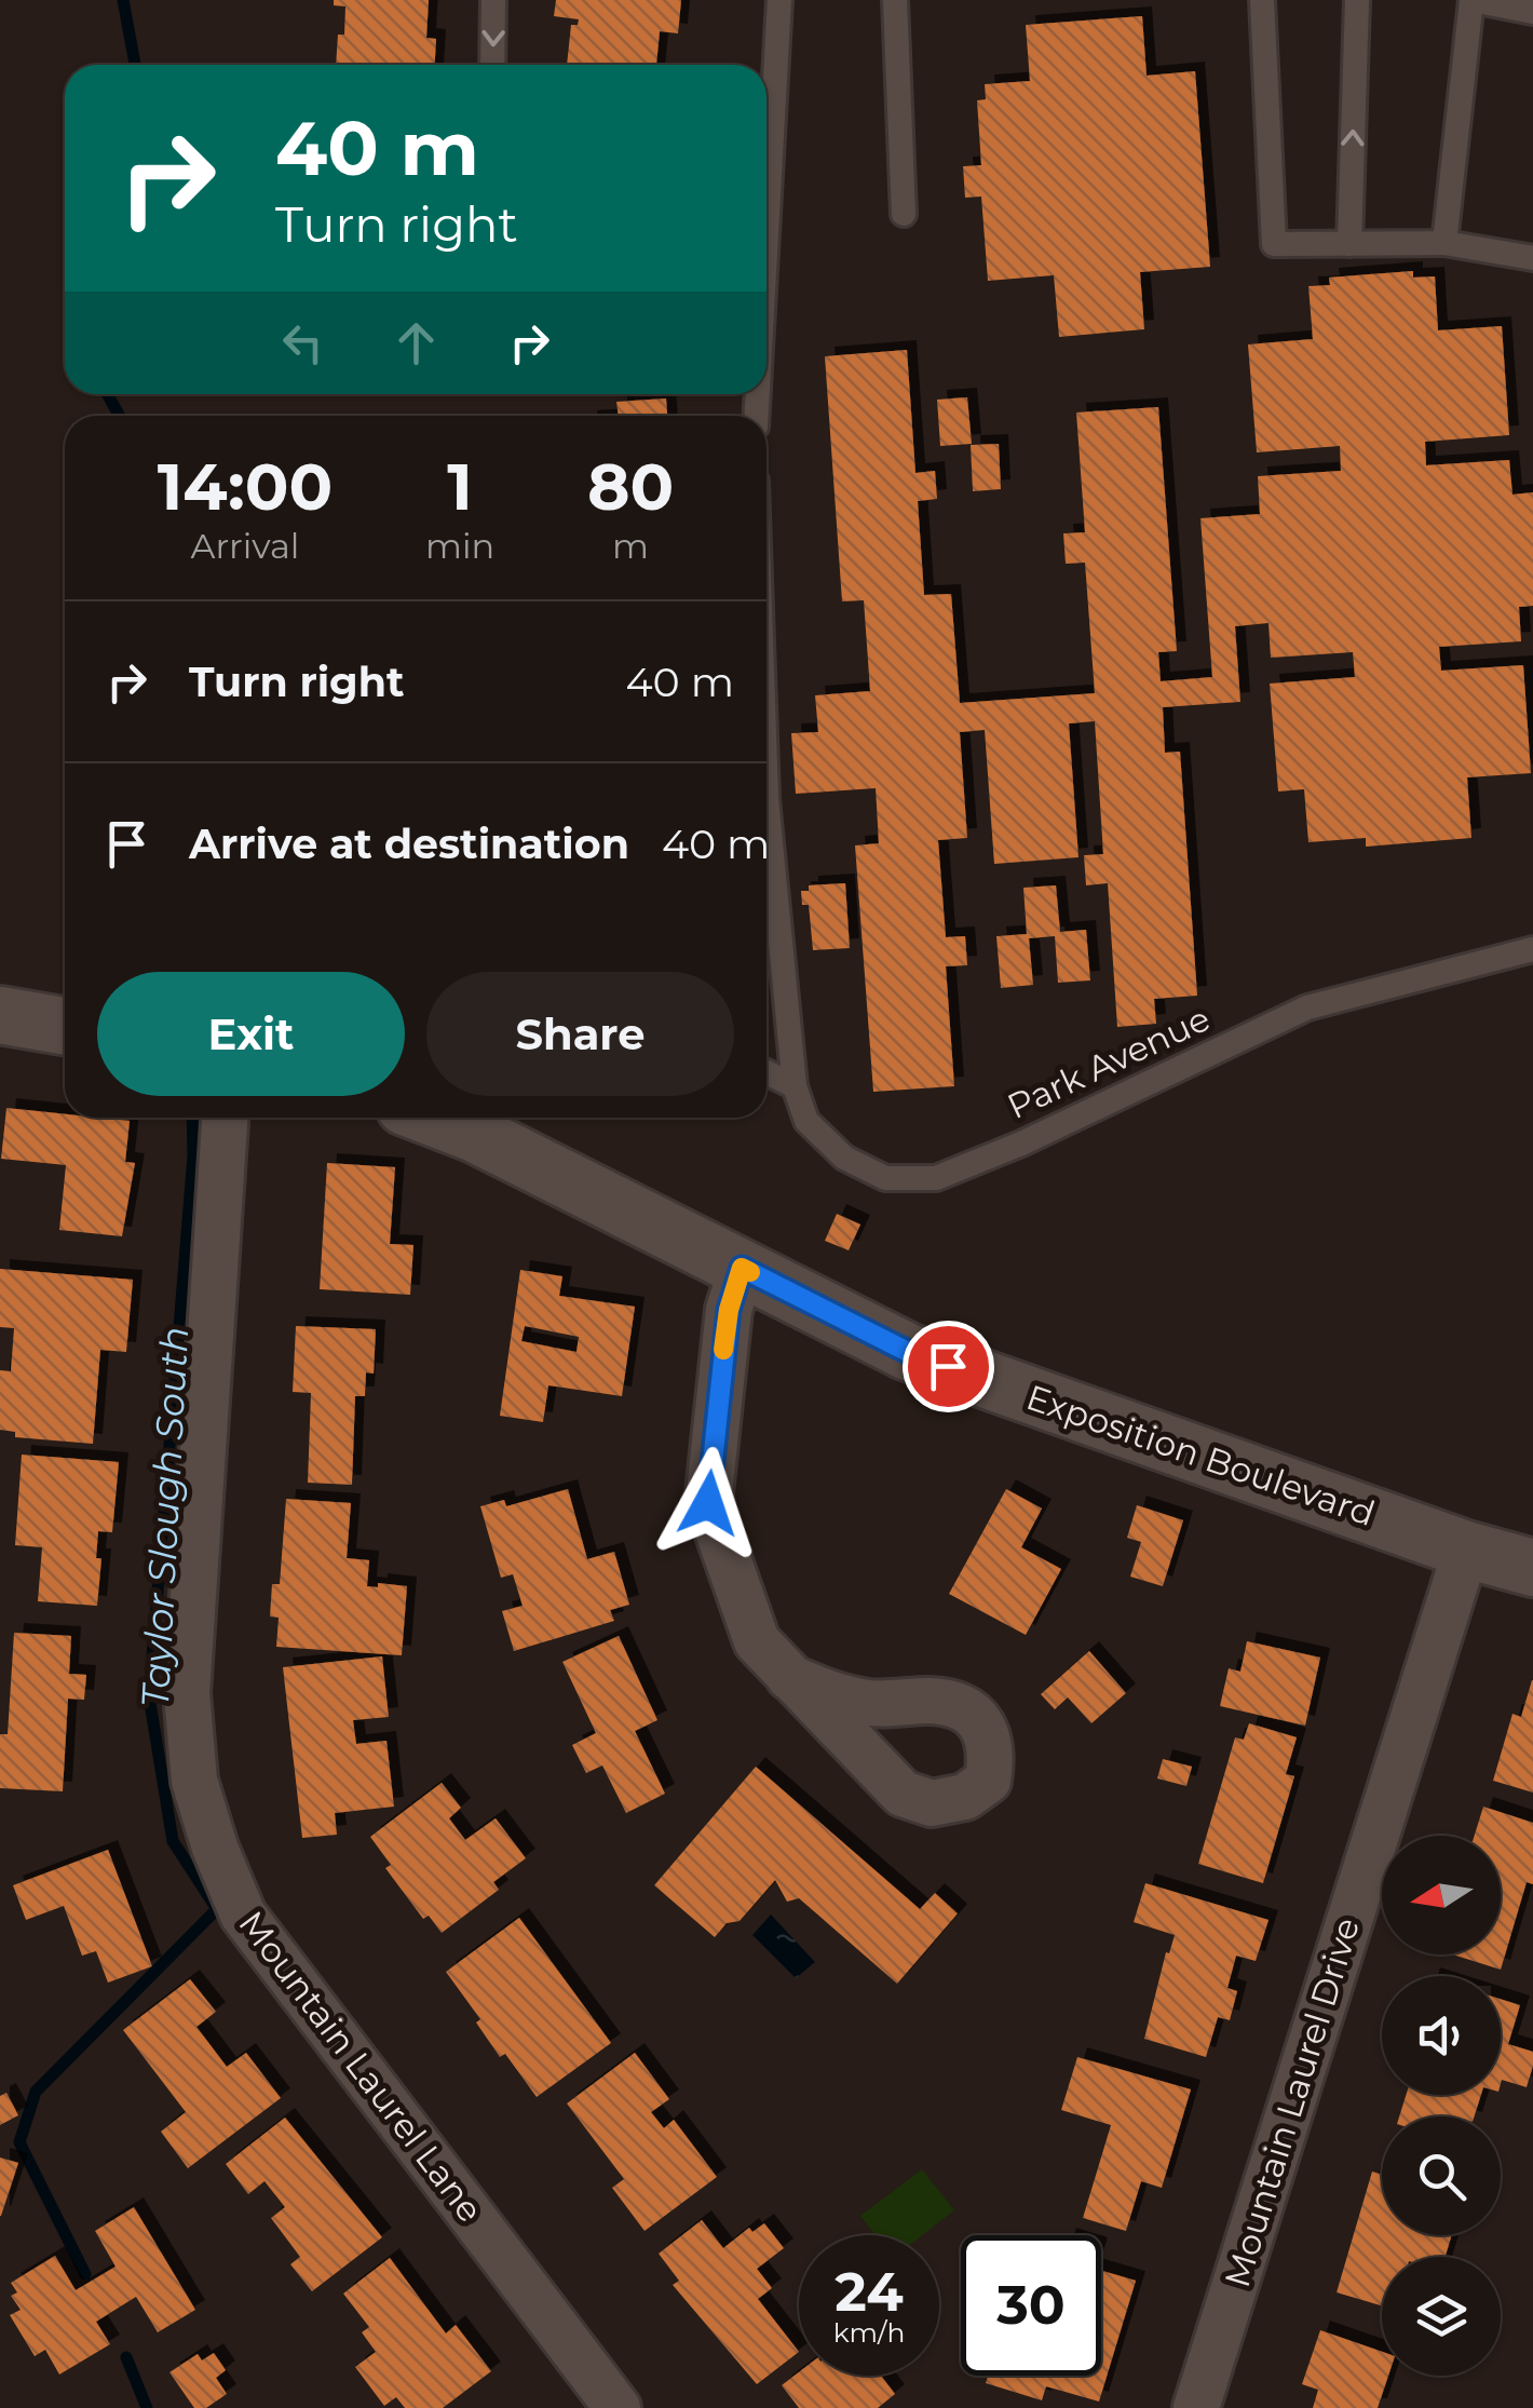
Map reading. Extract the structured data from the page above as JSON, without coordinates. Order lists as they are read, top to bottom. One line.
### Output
{"streets":{"street":["Exposition Boulevard","Mountain Laurel Lane","Mountain Laurel Drive"],"lane":["Park Avenue"]},"crossings":[["Exposition Boulevard","Mountain Laurel Drive"]],"water":["Taylor Slough South"],"north":"left","page":{"turn":["40 m","Turn right"],"eta":["14:00","Arrival","1","min","80","m"],"list":[{"name":"Turn right","value":"40 m"},{"name":"Arrive at destination","value":"40 m"}],"buttons":["Exit","Share"],"speed":"24 km/h","limit":"30"}}
